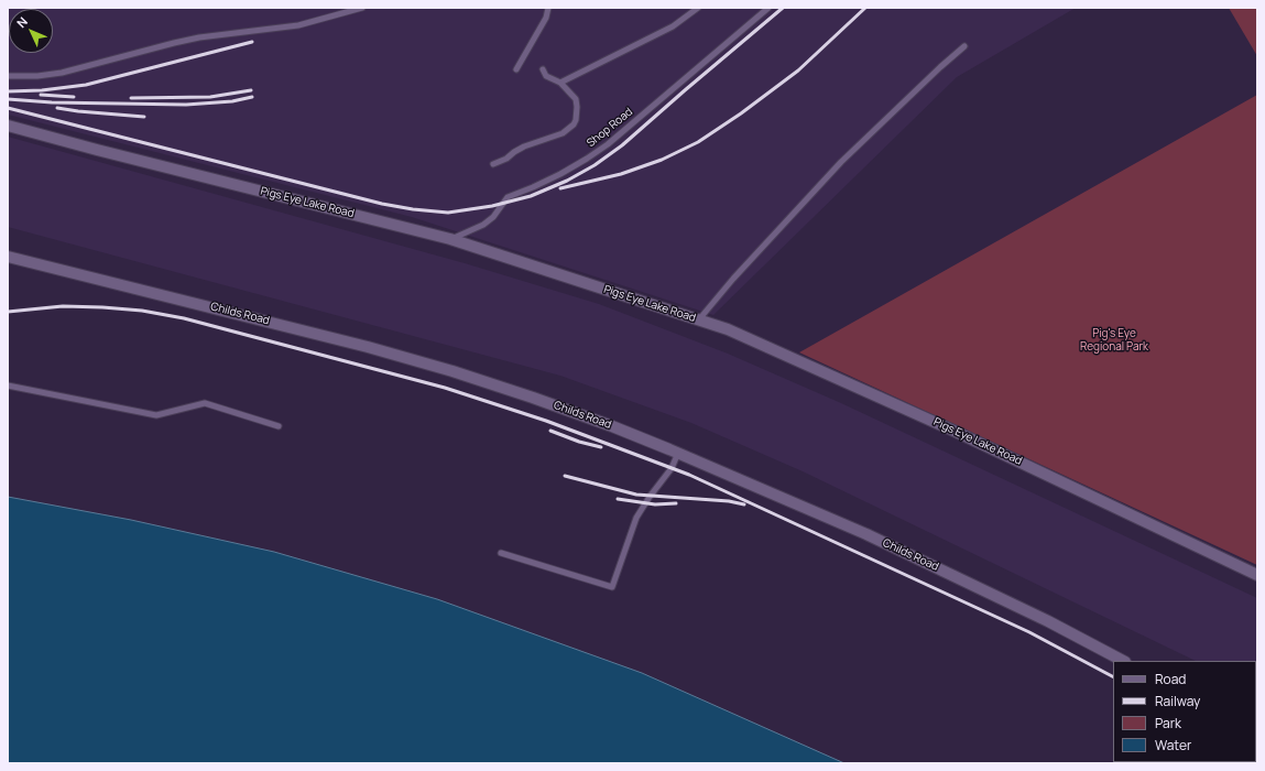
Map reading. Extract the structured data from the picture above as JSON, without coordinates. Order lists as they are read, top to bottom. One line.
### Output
{"streets":{"street":["Pigs Eye Lake Road","Childs Road"],"lane":["Shop Road"]},"crossings":[["Shop Road","Pigs Eye Lake Road"]],"parks":["Pig's Eye Regional Park"],"legend":["Road","Railway","Park","Water"],"north":"top left"}
